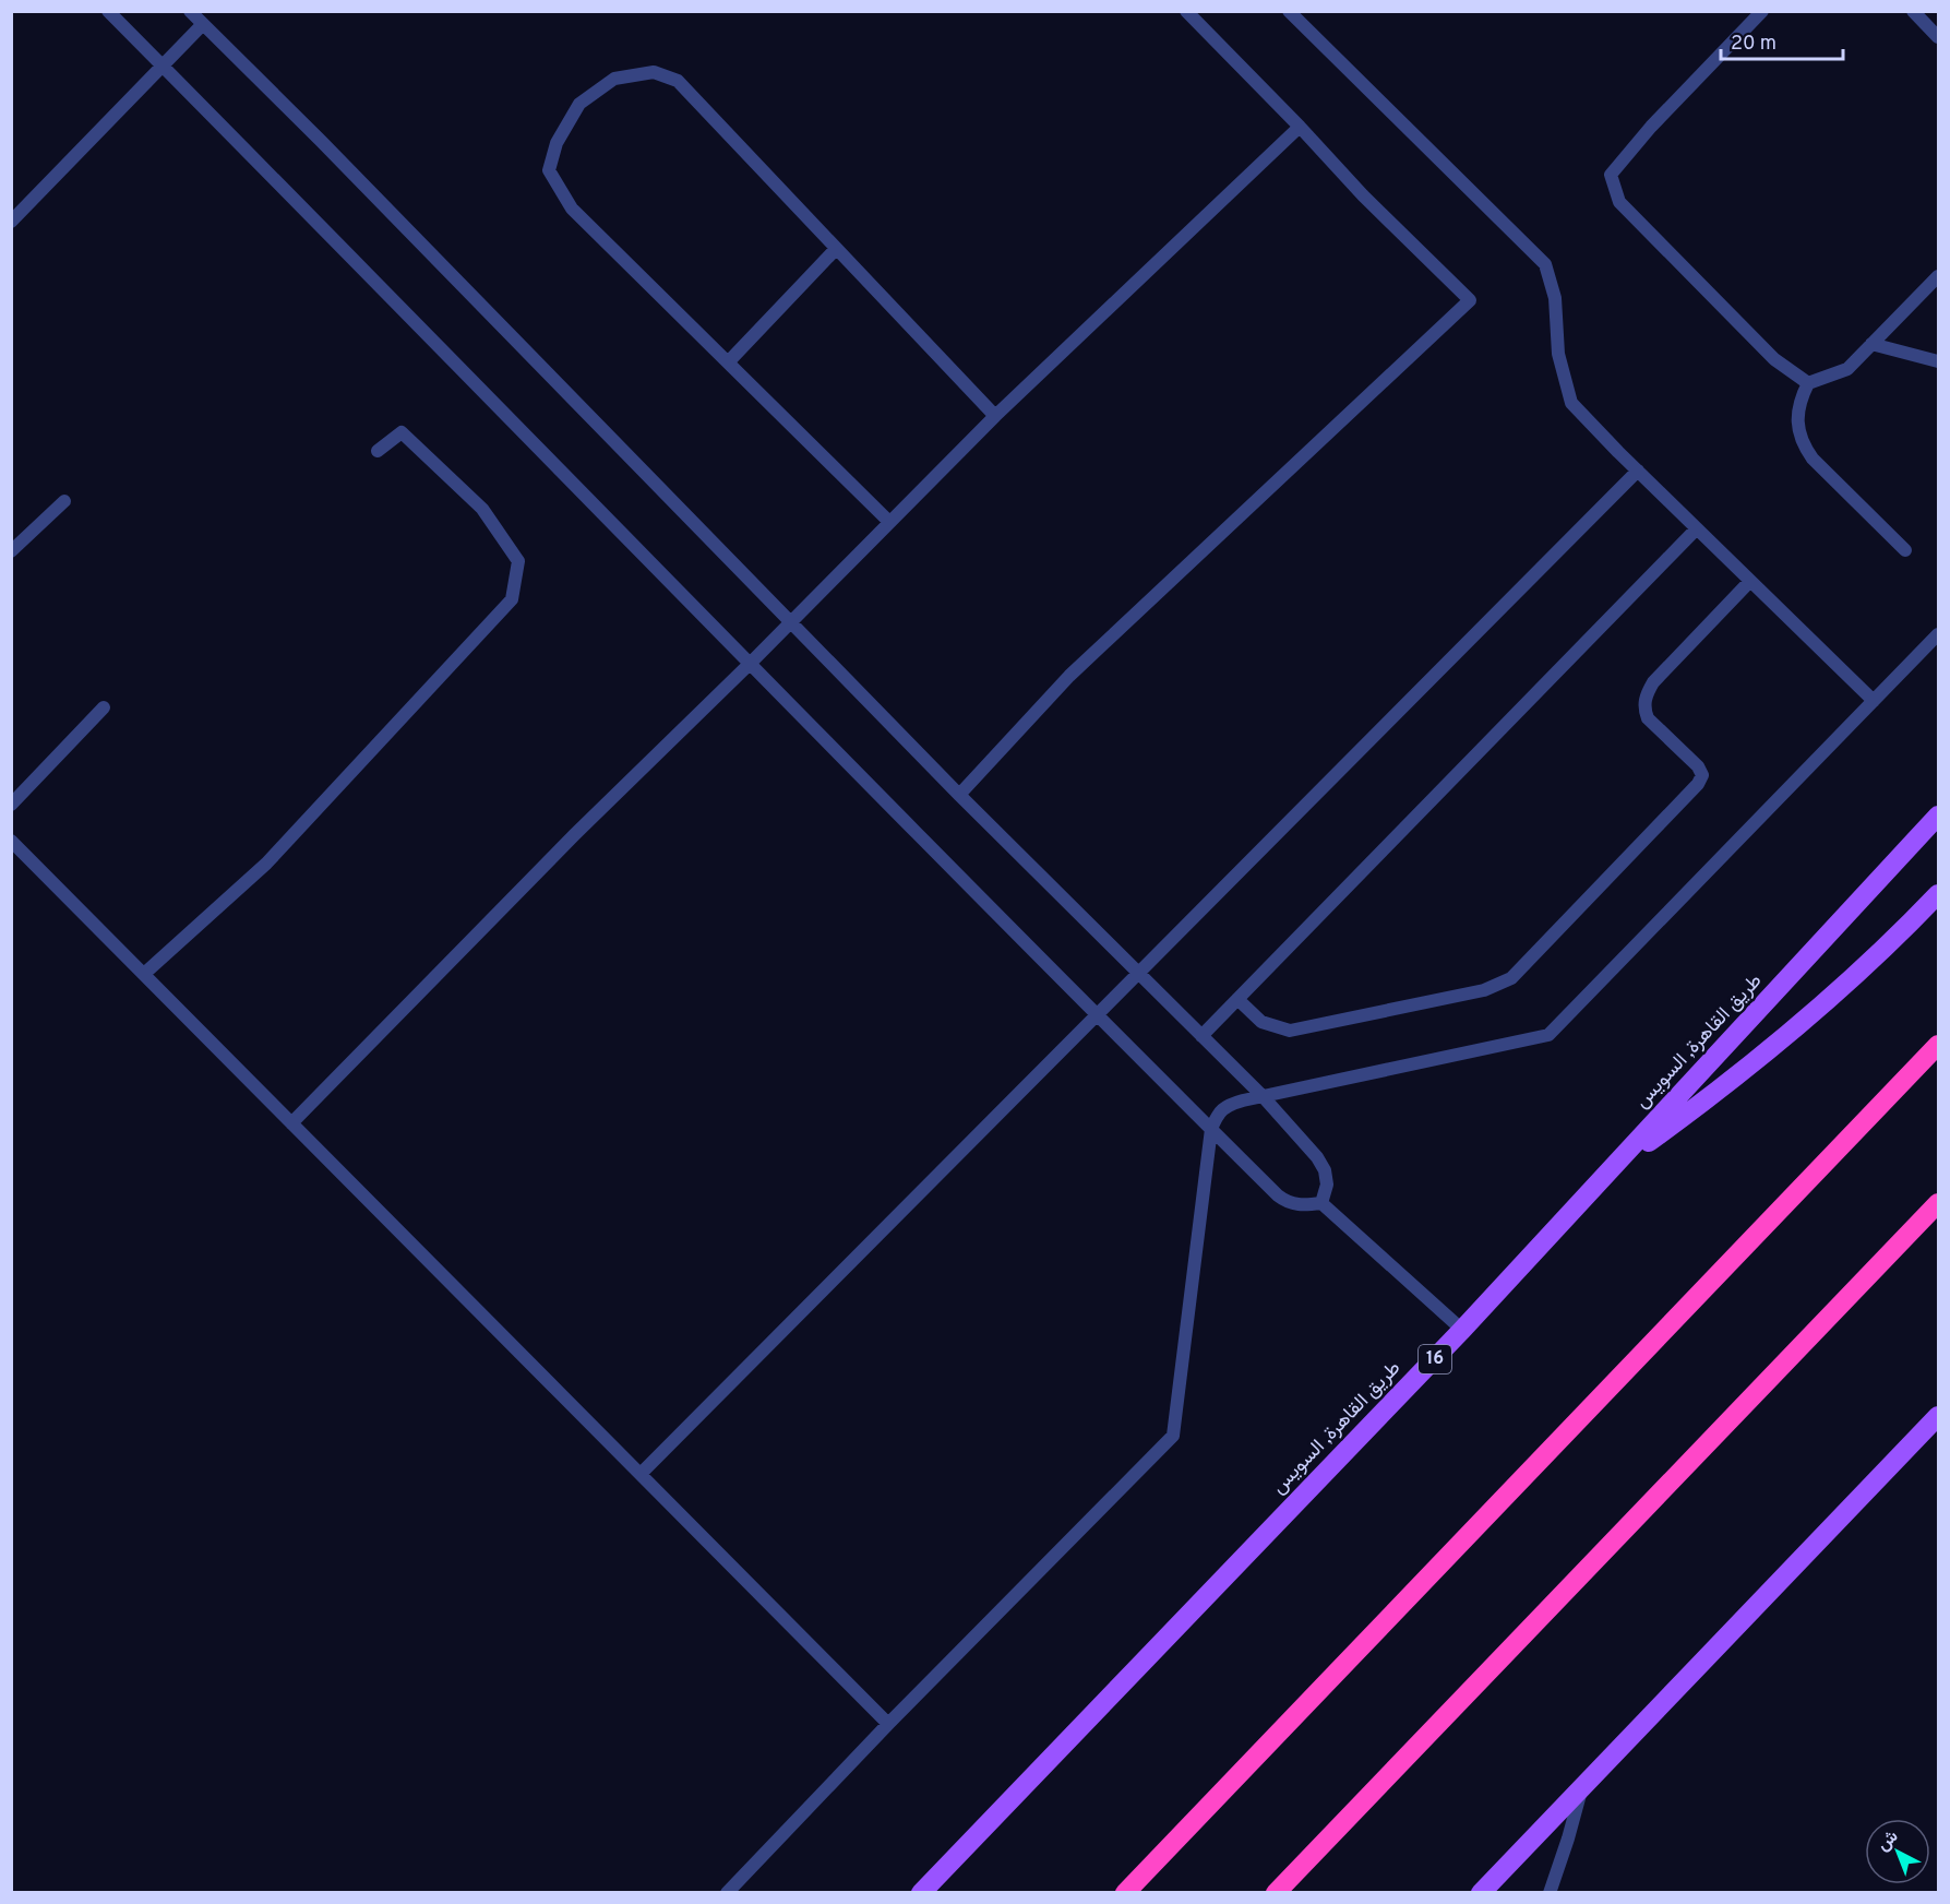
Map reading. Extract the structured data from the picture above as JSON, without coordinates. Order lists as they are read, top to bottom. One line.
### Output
{"streets":{"main road":["طريق القاهرة, السويس","16"]},"scale_bar":"20 m","north":"top left"}
